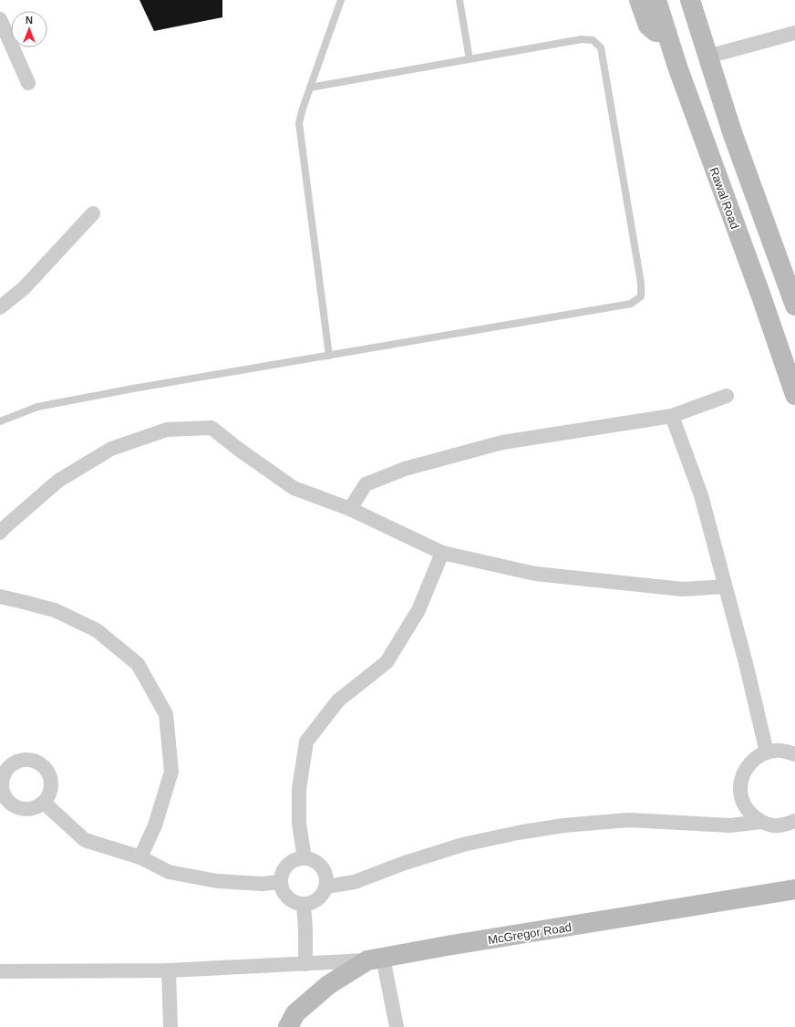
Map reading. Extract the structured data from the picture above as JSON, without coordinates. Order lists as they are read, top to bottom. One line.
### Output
{"streets":{"main road":["Rawal Road","McGregor Road"]},"north":"top"}
